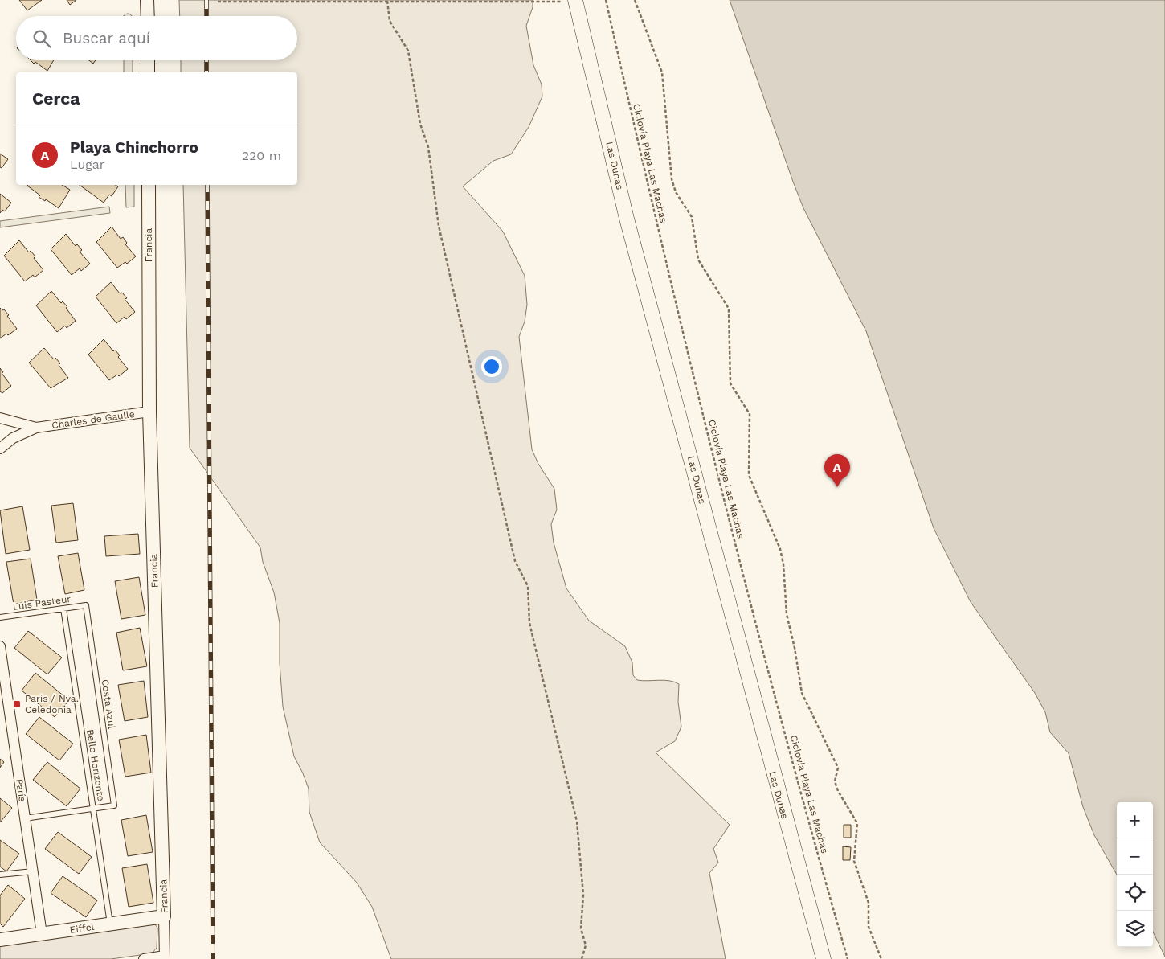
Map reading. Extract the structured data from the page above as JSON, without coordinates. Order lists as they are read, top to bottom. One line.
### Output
{"streets":{"main road":["Las Dunas"],"street":["Francia","Charles de Gaulle","París","Eiffel"],"lane":["Luis Pasteur","Costa Azul","Bello Horizonte"],"path":["Ciclovía Playa Las Machas"]},"crossings":[["Francia","Charles de Gaulle"],["Francia","Eiffel"],["Luis Pasteur","Costa Azul"],["Luis Pasteur","Bello Horizonte"],["Costa Azul","Bello Horizonte"],["Bello Horizonte","Eiffel"],["París","Eiffel"]],"places":{"transit":["Paris / Nva. Celedonia"]},"page":{"search":"Buscar aquí","heading":"Cerca","list":[{"mark":"A","name":"Playa Chinchorro","note":"Lugar","value":"220 m"}],"pins":"A","map_buttons":["+","−"]}}
